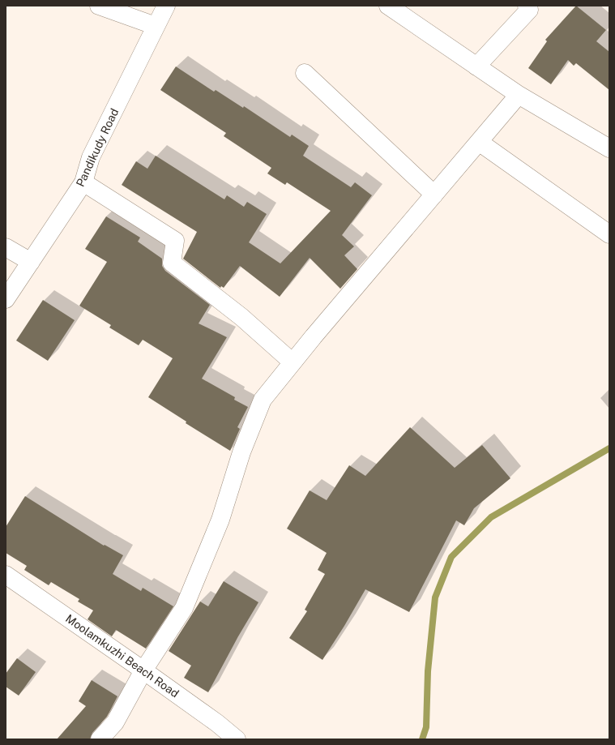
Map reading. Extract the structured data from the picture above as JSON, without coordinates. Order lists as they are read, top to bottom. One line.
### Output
{"streets":{"street":["Pandikudy Road","Moolamkuzhi Beach Road"]}}
